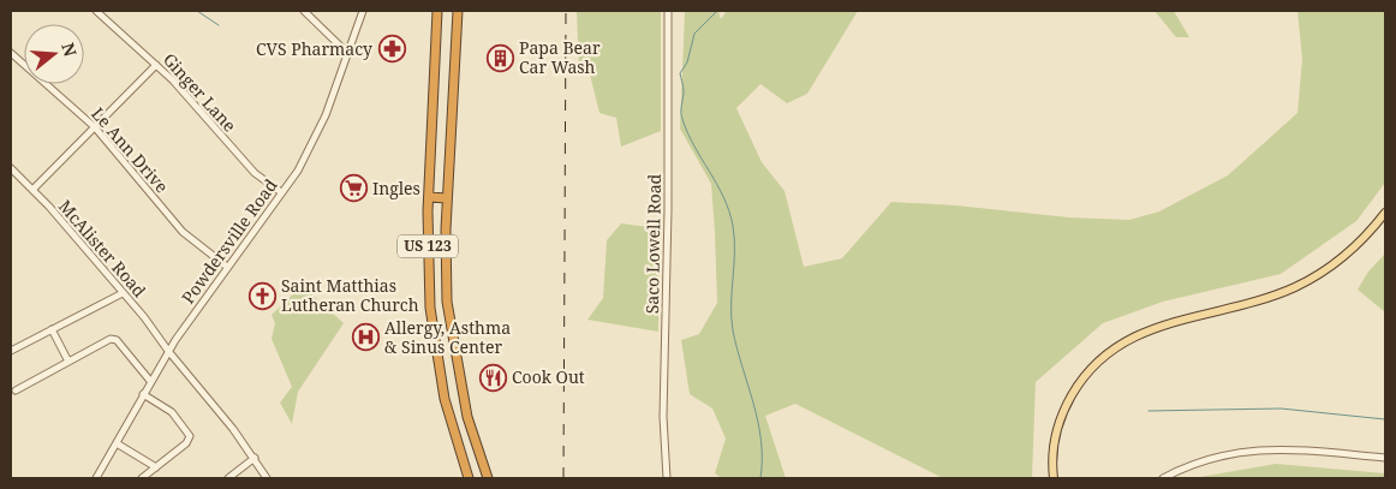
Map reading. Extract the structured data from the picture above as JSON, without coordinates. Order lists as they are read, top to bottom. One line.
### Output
{"streets":{"highway":["US 123"],"street":["Ginger Lane","Le Ann Drive","Powdersville Road","Saco Lowell Road","McAlister Road"]},"crossings":[["Ginger Lane","Powdersville Road"],["Le Ann Drive","Powdersville Road"],["Powdersville Road","McAlister Road"]],"places":{"pharmacy":["CVS Pharmacy"],"building":["Papa Bear Car Wash"],"supermarket":["Ingles"],"church":["Saint Matthias Lutheran Church"],"hospital":["Allergy, Asthma & Sinus Center"],"restaurant":["Cook Out"]},"north":"right"}
